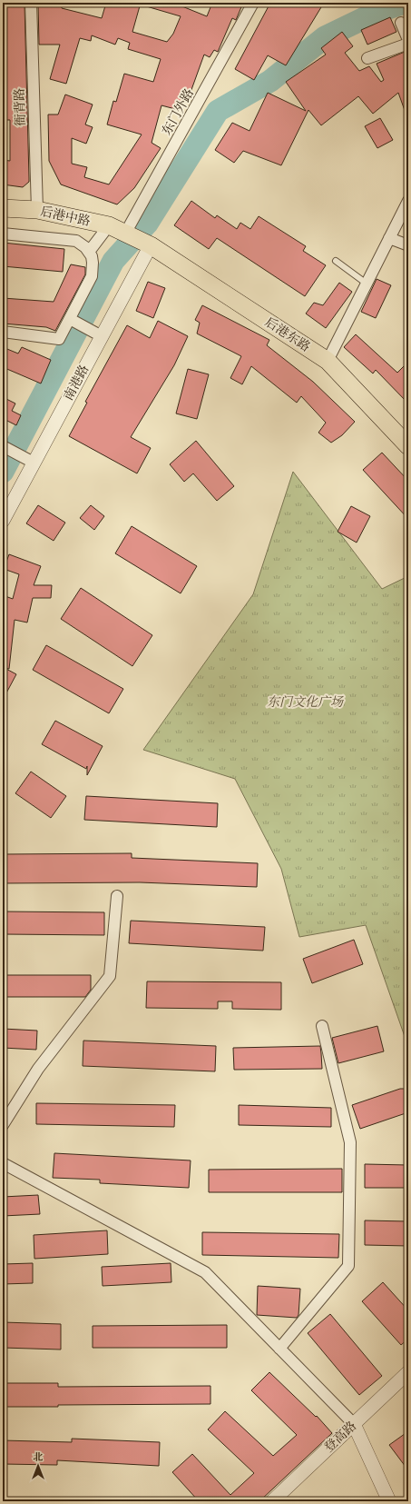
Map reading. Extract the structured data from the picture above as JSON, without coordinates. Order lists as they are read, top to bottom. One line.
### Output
{"streets":{"main road":["后港中路","后港东路"],"street":["衙背路","东门外路","南港路","登高路"]},"crossings":[["衙背路","后港中路"],["东门外路","后港中路"],["东门外路","后港东路"],["后港中路","后港东路"],["后港东路","南港路"]],"parks":["东门文化广场"],"north":"top"}
